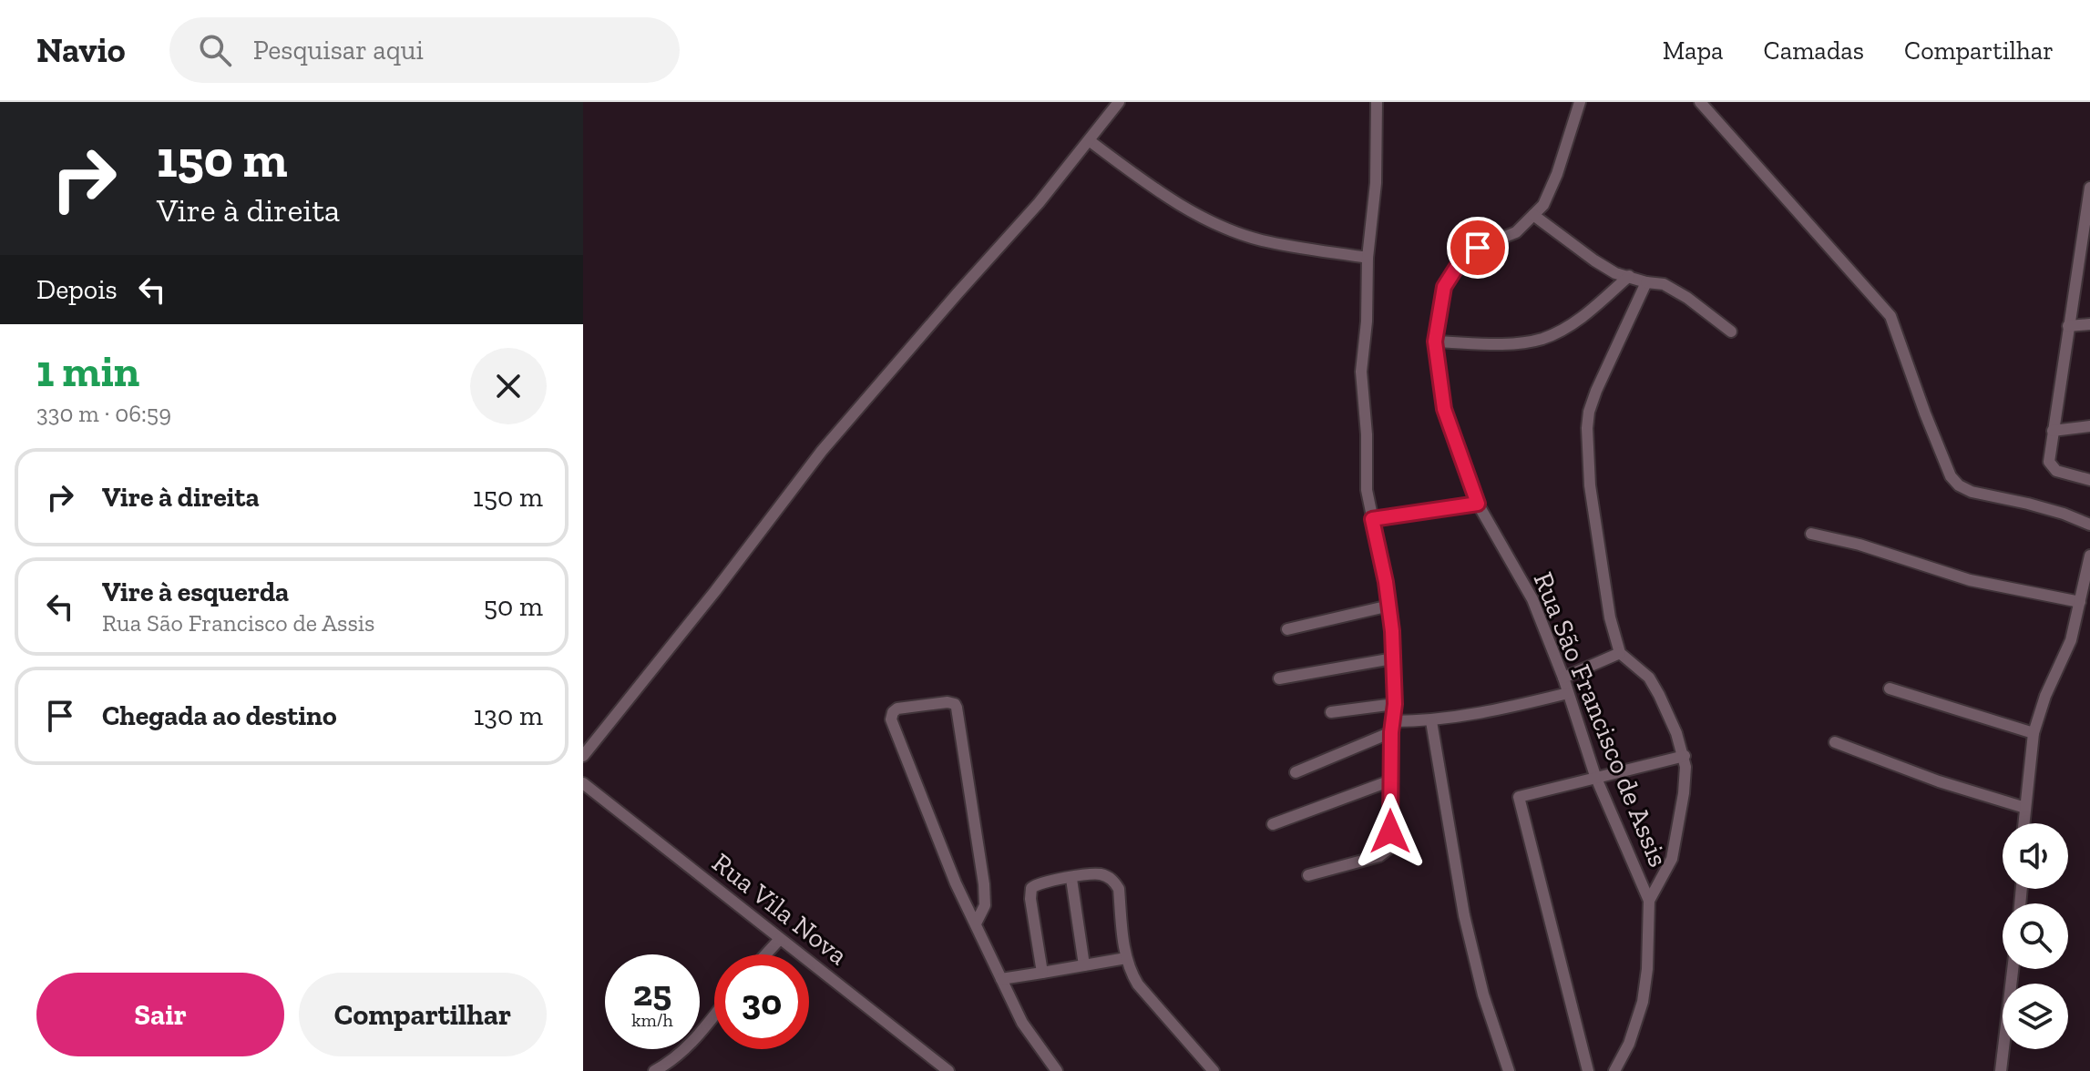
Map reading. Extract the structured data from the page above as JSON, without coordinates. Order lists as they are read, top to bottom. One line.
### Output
{"streets":{"street":["Rua São Francisco de Assis","Rua Vila Nova"]},"page":{"header":"Navio","search":"Pesquisar aqui","nav":["Mapa","Camadas","Compartilhar"],"turn":["150 m","Vire à direita"],"then":"Depois","heading":["1 min","330 m · 06:59"],"list":[{"name":"Vire à direita","value":"150 m"},{"name":"Vire à esquerda","note":"Rua São Francisco de Assis","value":"50 m"},{"name":"Chegada ao destino","value":"130 m"}],"speed":"25 km/h","limit":"30","buttons":["Sair","Compartilhar"]}}
